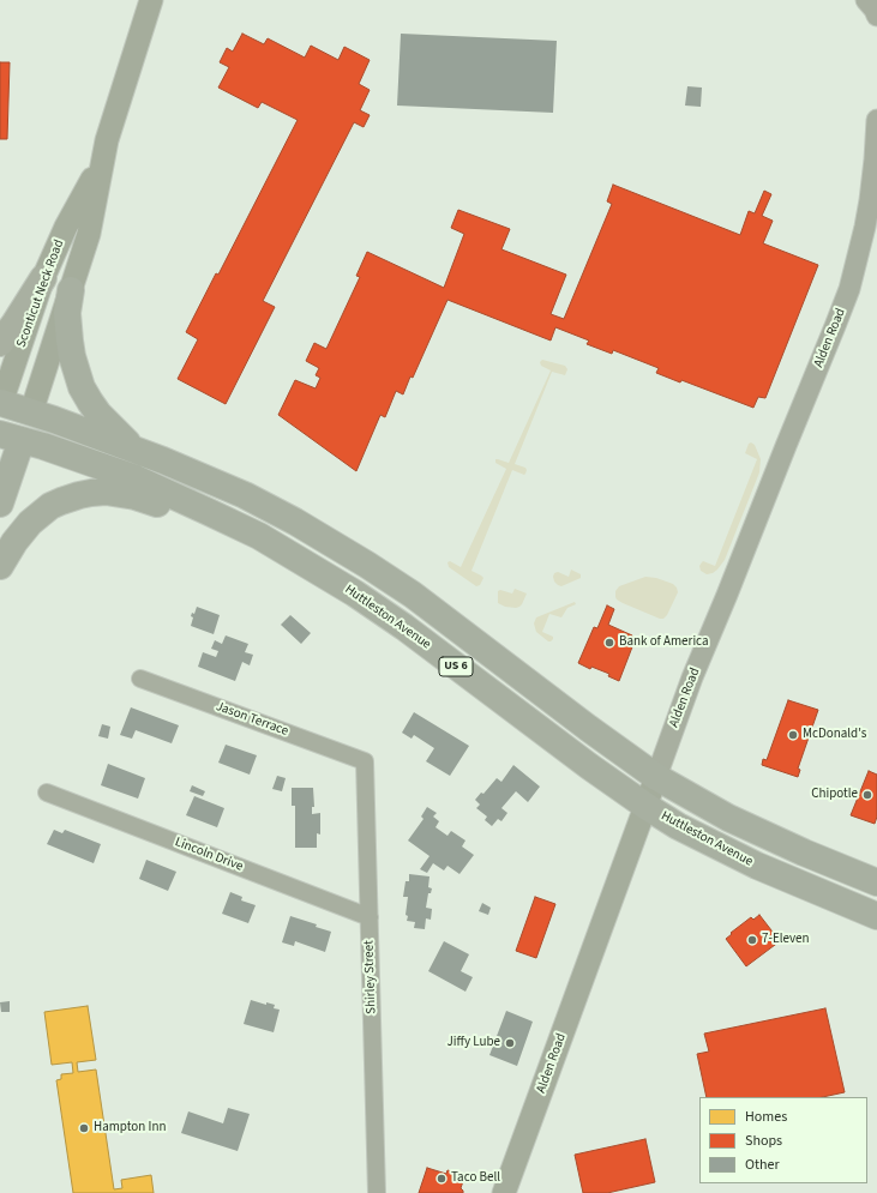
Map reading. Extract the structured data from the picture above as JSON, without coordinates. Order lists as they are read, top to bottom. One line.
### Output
{"streets":{"highway":["Huttleston Avenue","US 6"],"main road":["Sconticut Neck Road","Alden Road"],"street":["Jason Terrace","Lincoln Drive","Shirley Street"]},"crossings":[["Sconticut Neck Road","US 6"],["Alden Road","Huttleston Avenue"],["Alden Road","US 6"],["Jason Terrace","Shirley Street"],["Lincoln Drive","Shirley Street"]],"places":["Bank of America","McDonald's","Chipotle","7-Eleven","Jiffy Lube","Hampton Inn","Taco Bell"],"legend":["Homes","Shops","Other"]}
